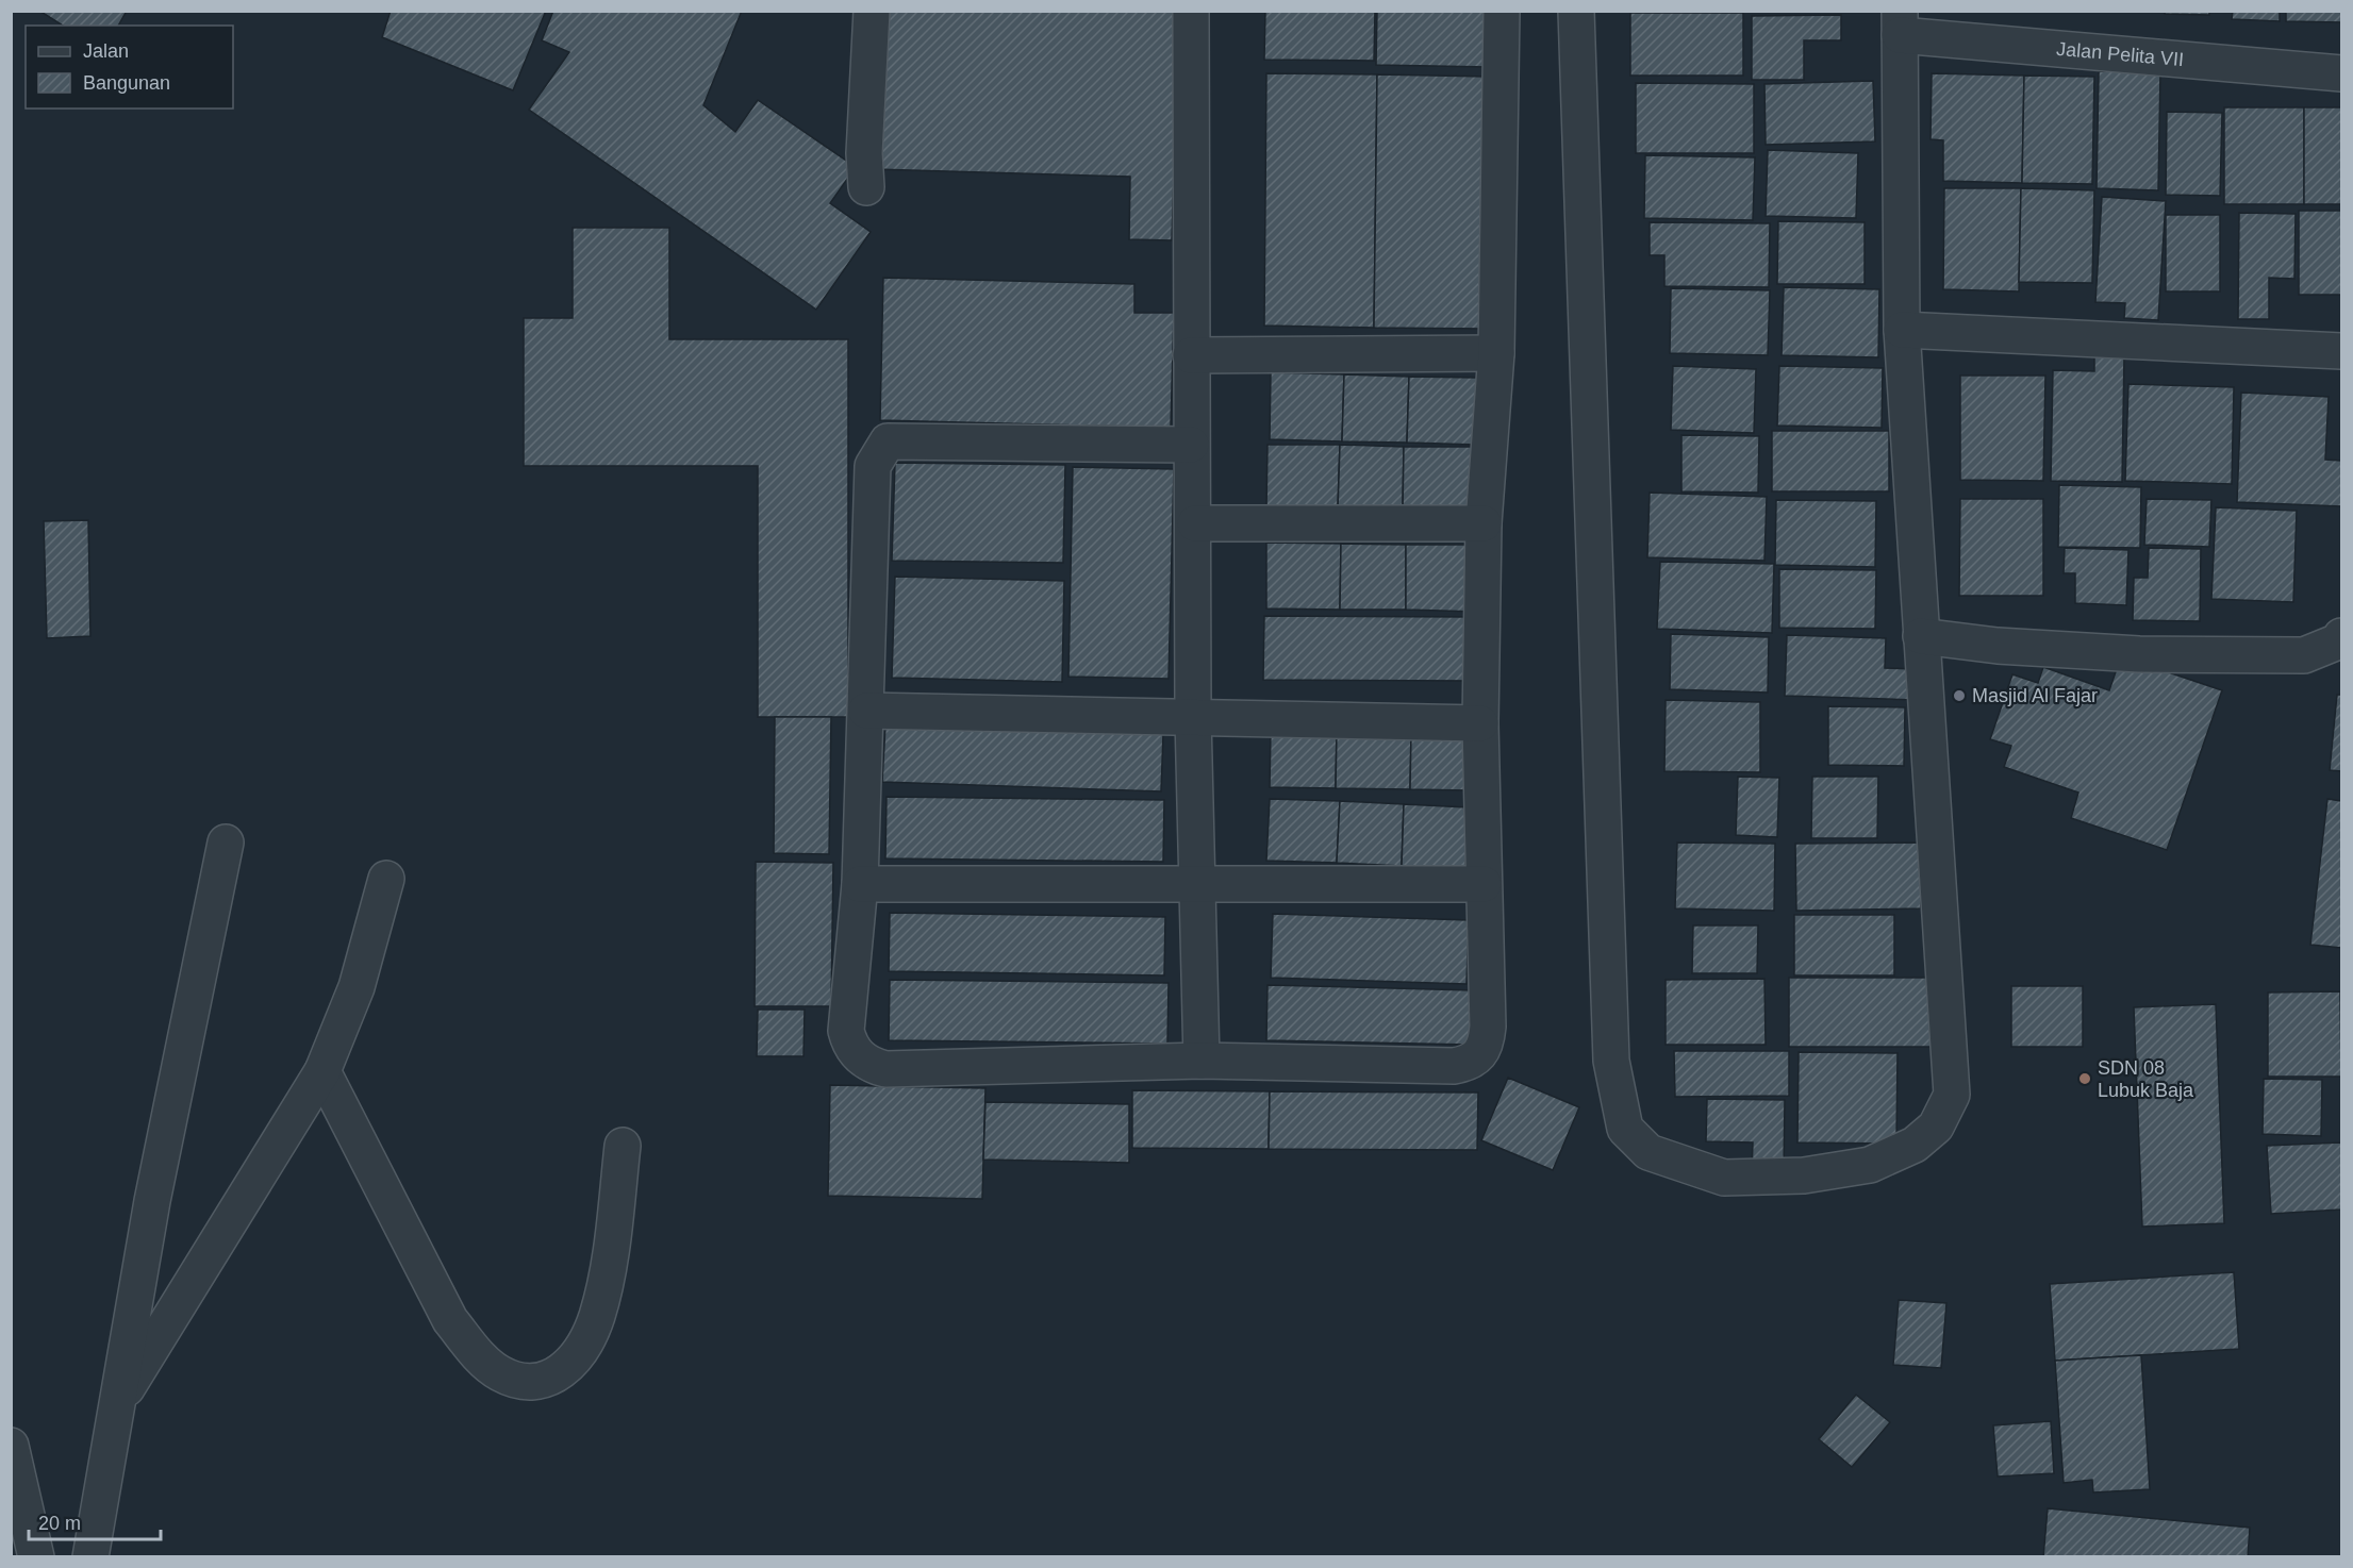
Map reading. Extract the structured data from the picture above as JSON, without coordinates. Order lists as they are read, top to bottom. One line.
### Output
{"streets":{"lane":["Jalan Pelita VII"]},"places":["Masjid Al Fajar","SDN 08 Lubuk Baja"],"legend":["Jalan","Bangunan"],"scale_bar":"20 m"}
